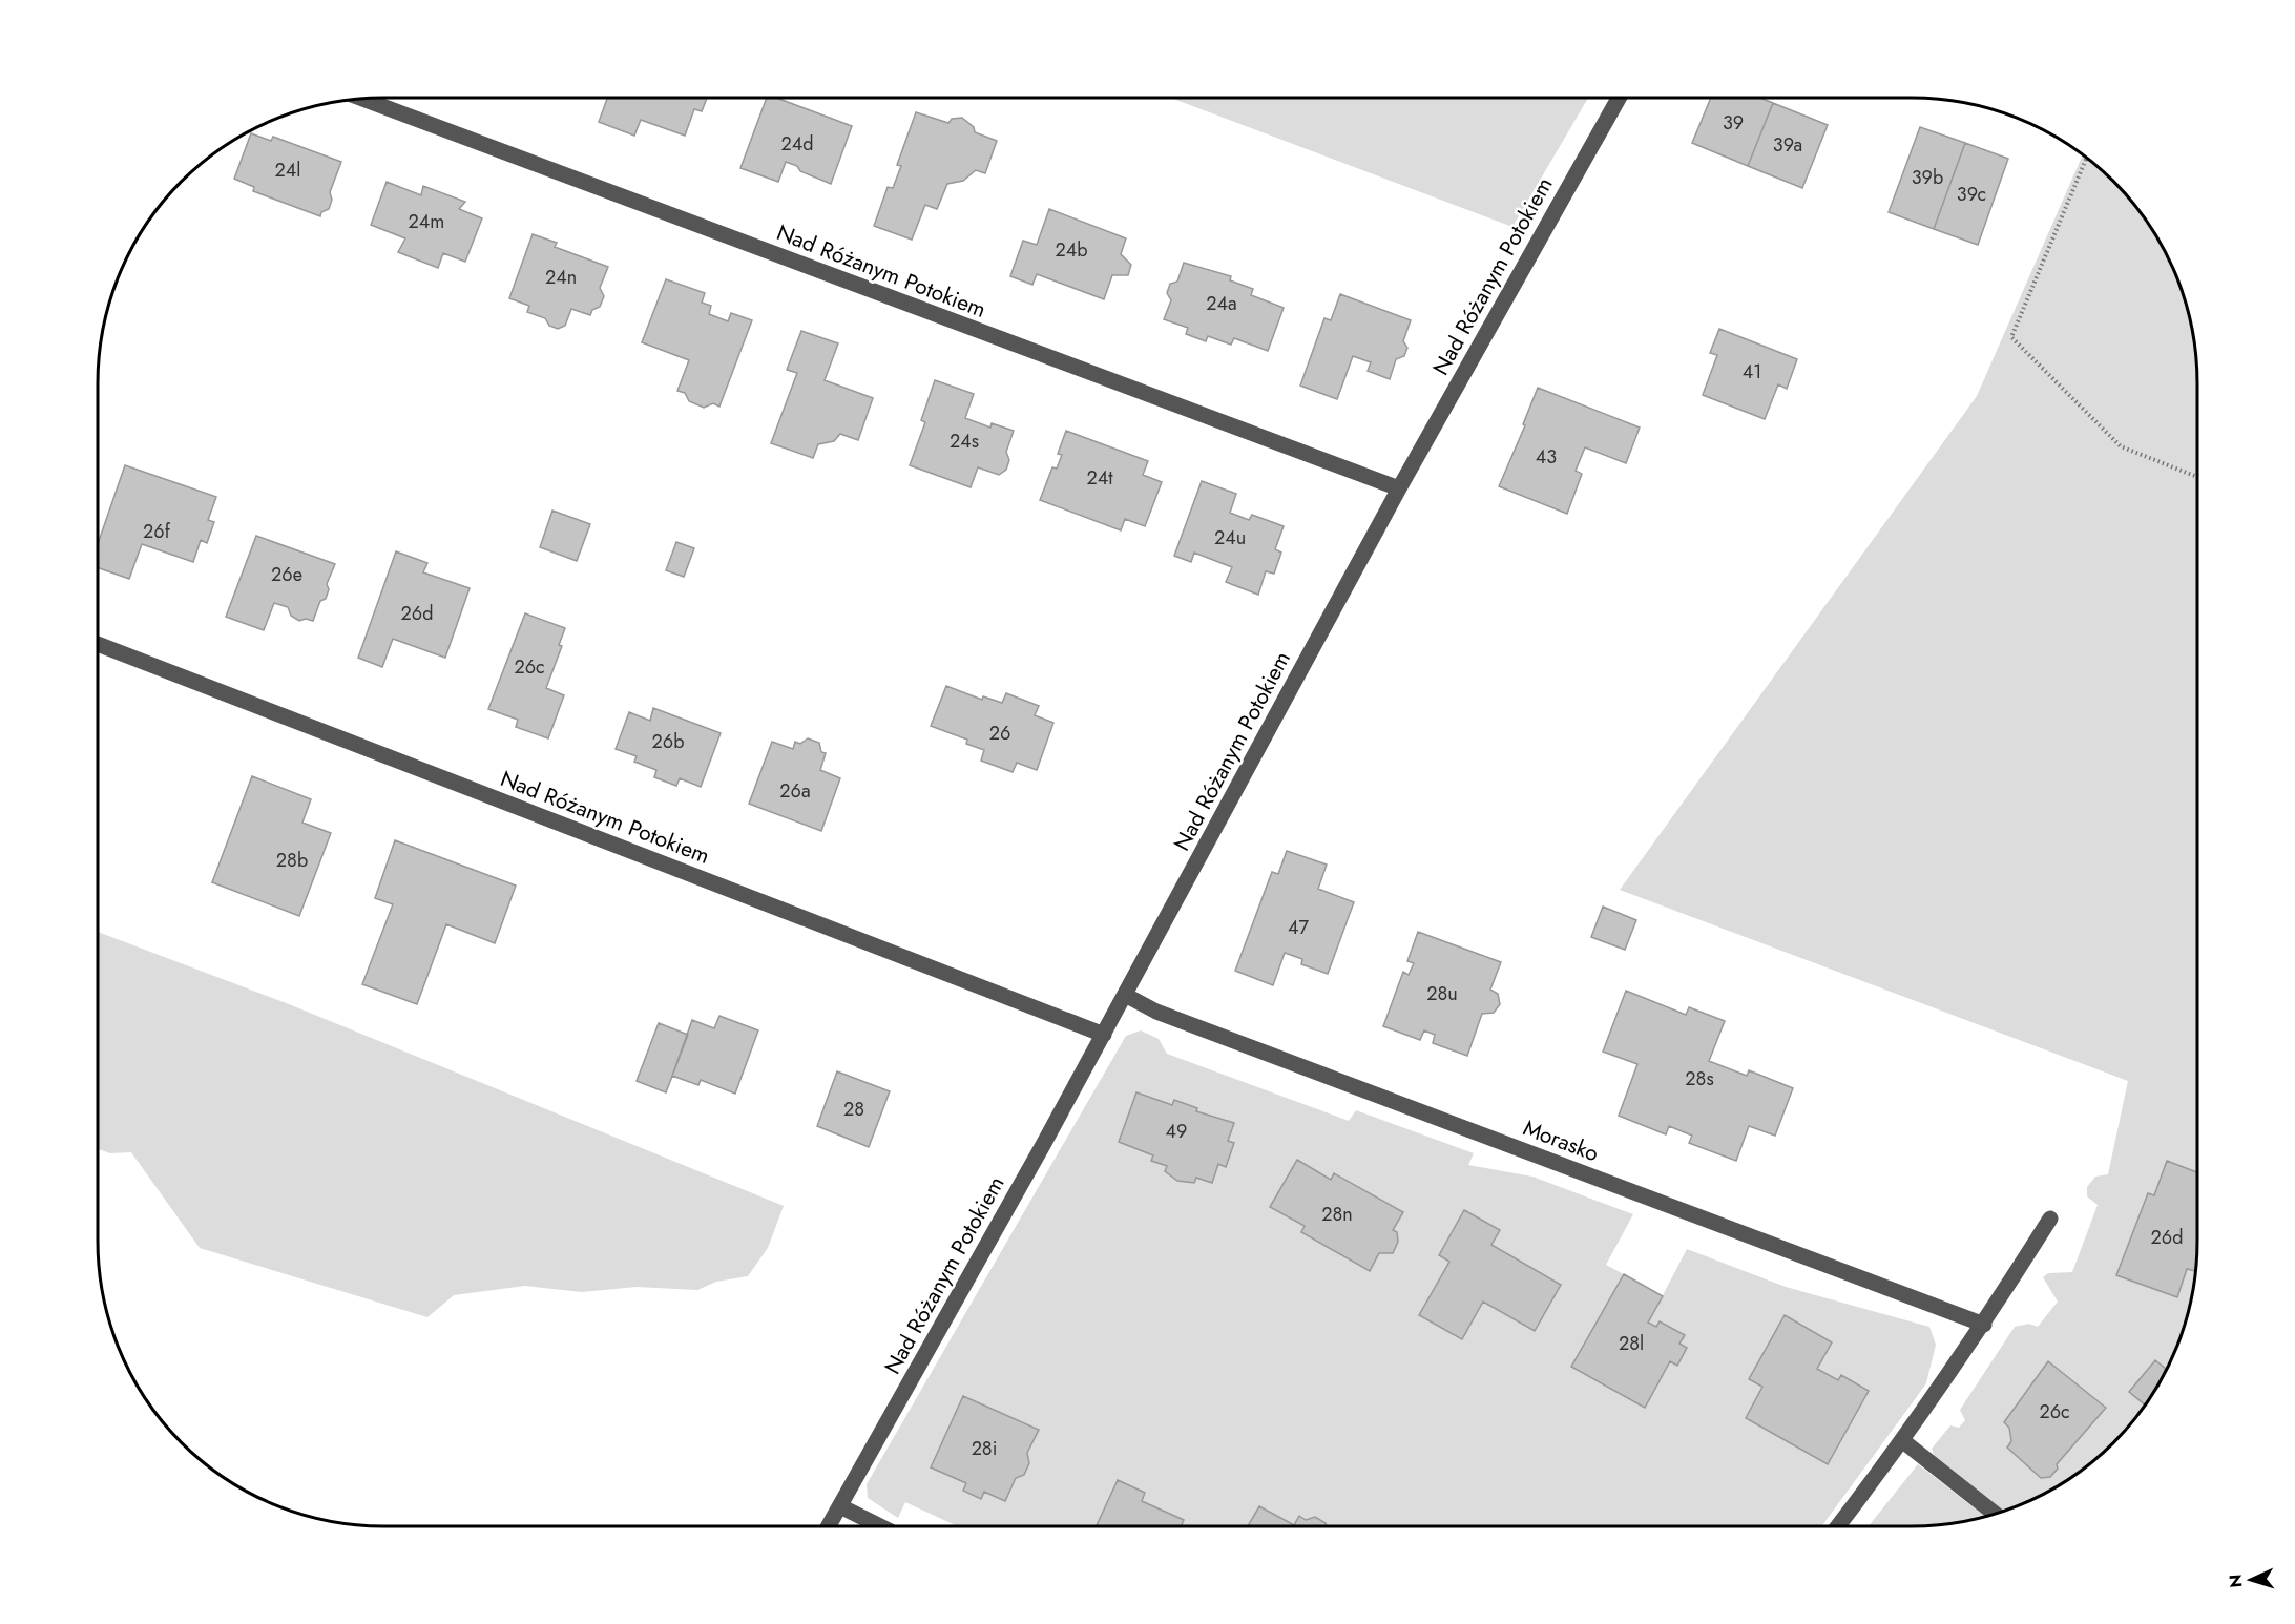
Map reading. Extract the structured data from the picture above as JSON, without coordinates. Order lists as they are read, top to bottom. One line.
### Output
{"streets":{"street":["Nad Różanym Potokiem","Morasko"]},"crossings":[["Nad Różanym Potokiem","Morasko"]],"house_numbers":["39","24d","39a","24l","39b","39c","24m","24b","24n","24a","41","24s","43","24t","26f","24u","26e","26d","26c","26","26b","26a","28b","47","28u","28s","28","49","28n","26d","28l","26c","28i"],"north":"left"}
